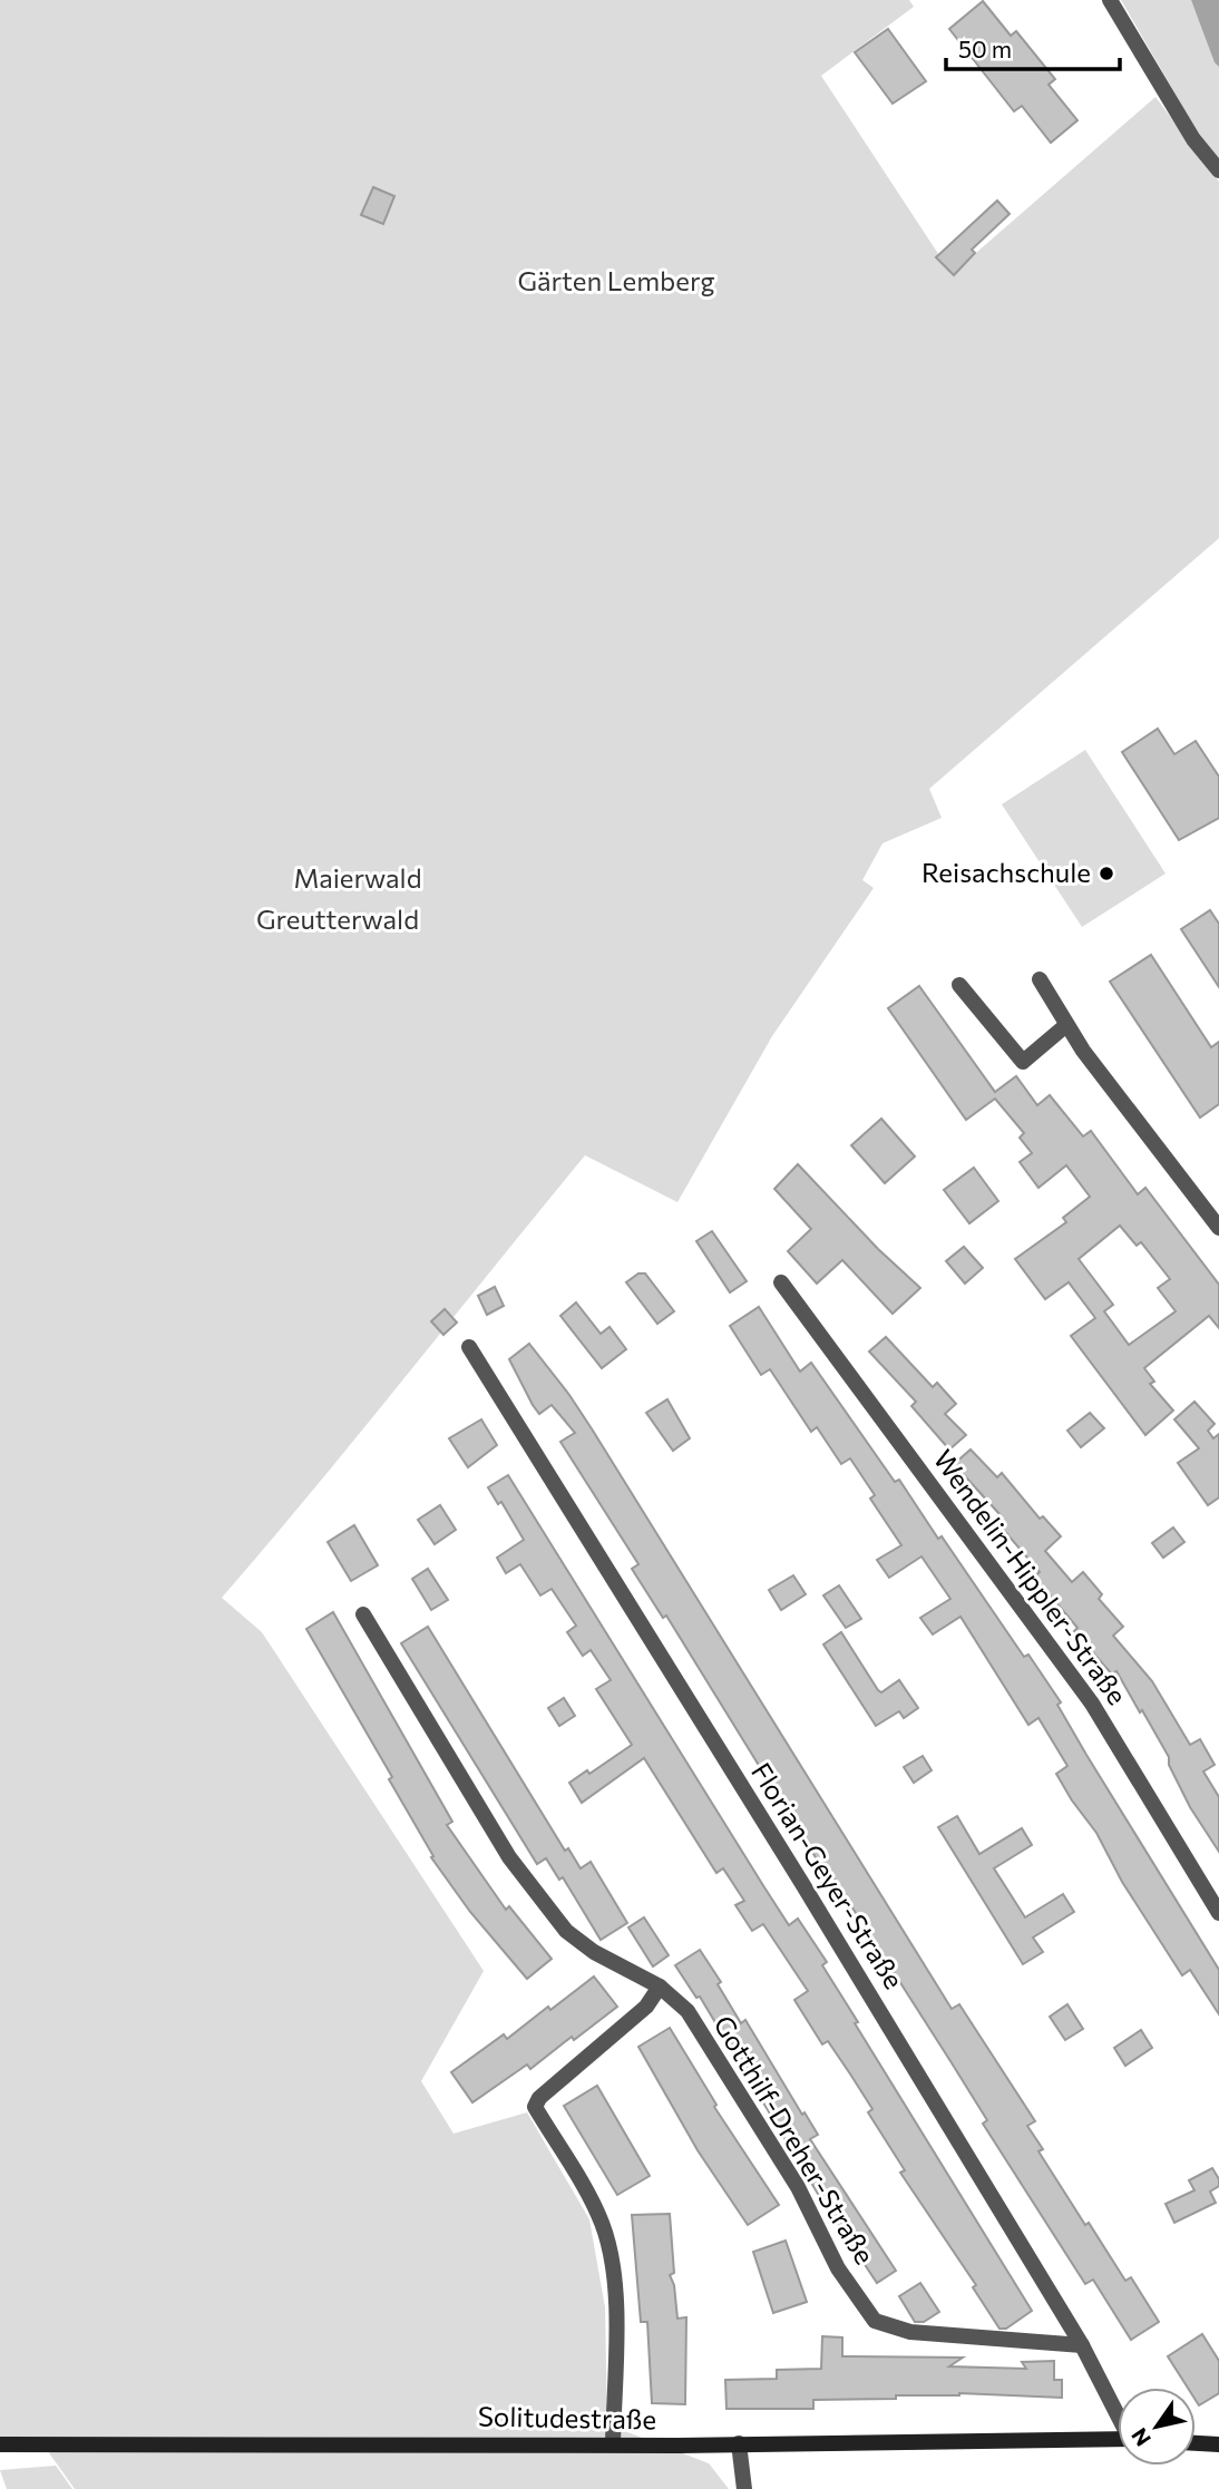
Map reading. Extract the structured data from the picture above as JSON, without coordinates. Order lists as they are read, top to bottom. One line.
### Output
{"streets":{"main road":["Solitudestraße"],"street":["Wendelin-Hippler-Straße","Florian-Geyer-Straße","Gotthilf-Dreher-Straße"]},"crossings":[["Florian-Geyer-Straße","Gotthilf-Dreher-Straße"]],"parks":["Gärten Lemberg","Maierwald","Greutterwald"],"places":["Reisachschule"],"scale_bar":"50 m","north":"bottom left"}
